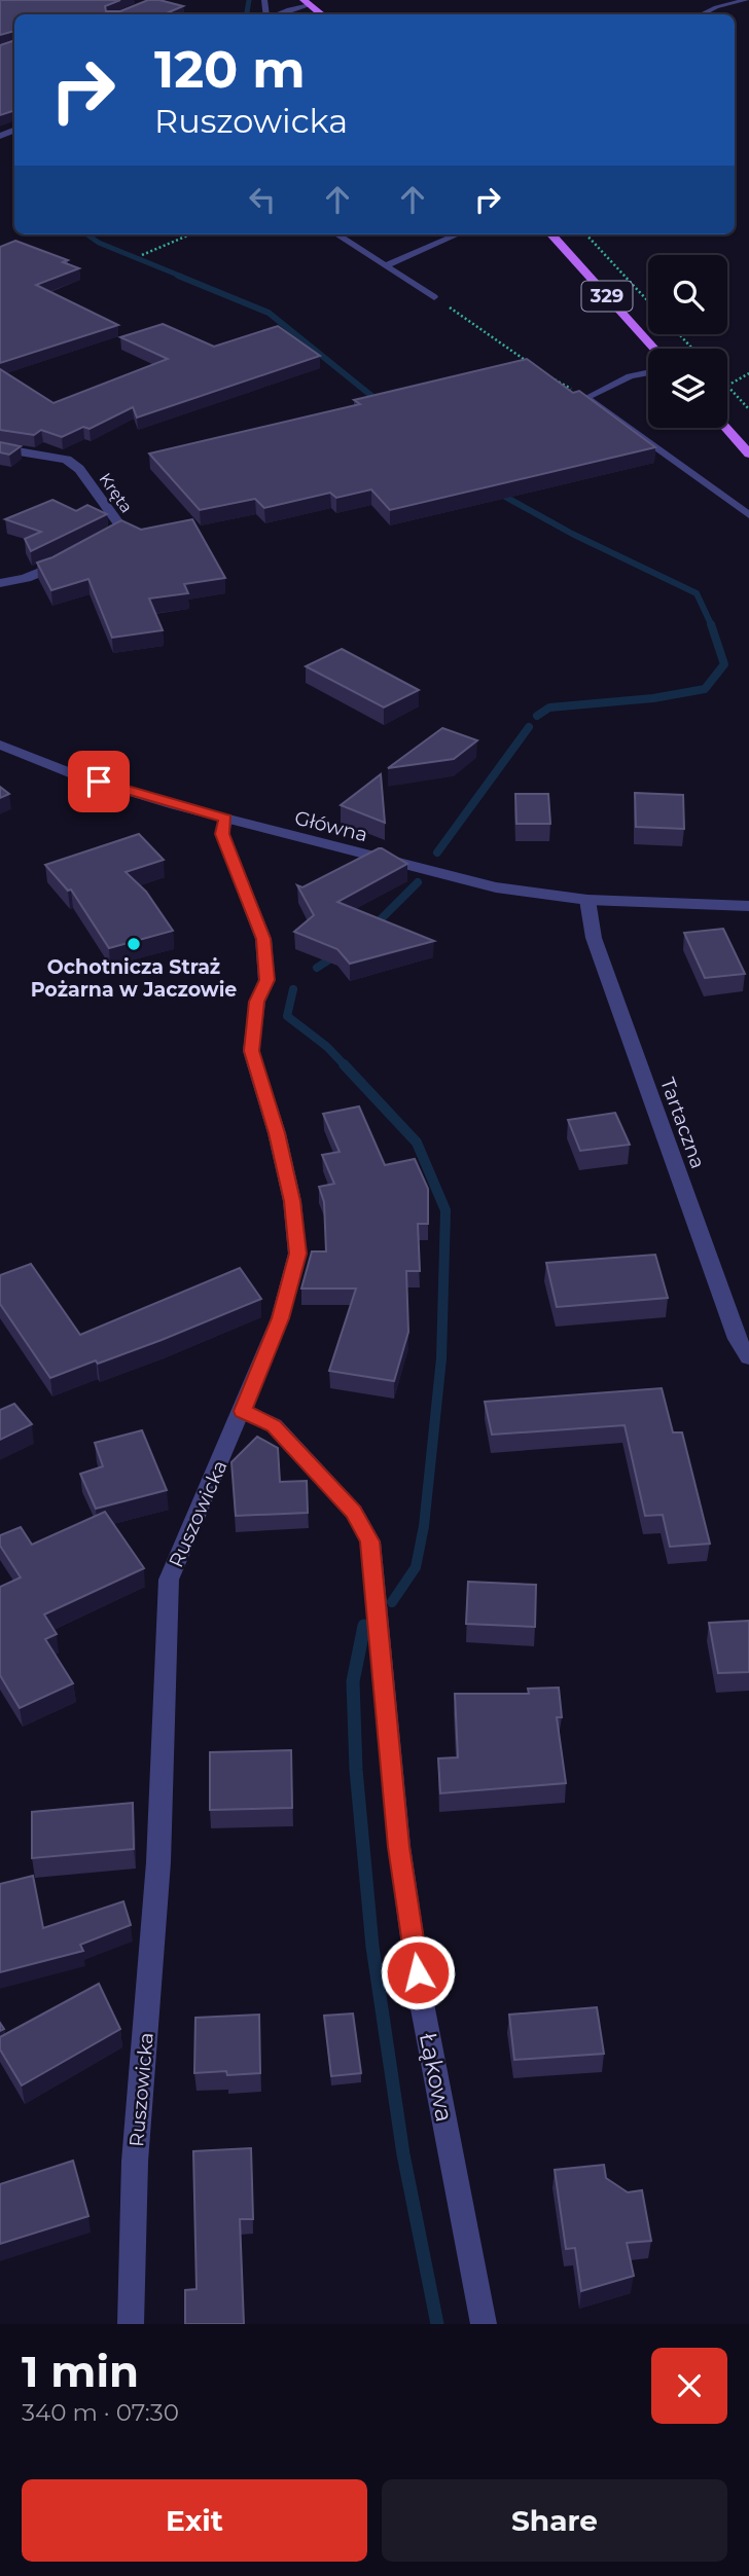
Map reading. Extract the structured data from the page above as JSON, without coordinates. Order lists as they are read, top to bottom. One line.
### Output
{"streets":{"main road":["329"],"street":["Kręta","Główna","Tartaczna","Ruszowicka","Łąkowa"]},"crossings":[["Główna","Tartaczna"],["Główna","Ruszowicka"],["Ruszowicka","Łąkowa"]],"places":["Ochotnicza Straż Pożarna w Jaczowie"],"page":{"turn":["120 m","Ruszowicka"],"heading":["1 min","340 m · 07:30"],"buttons":["Exit","Share"]}}
